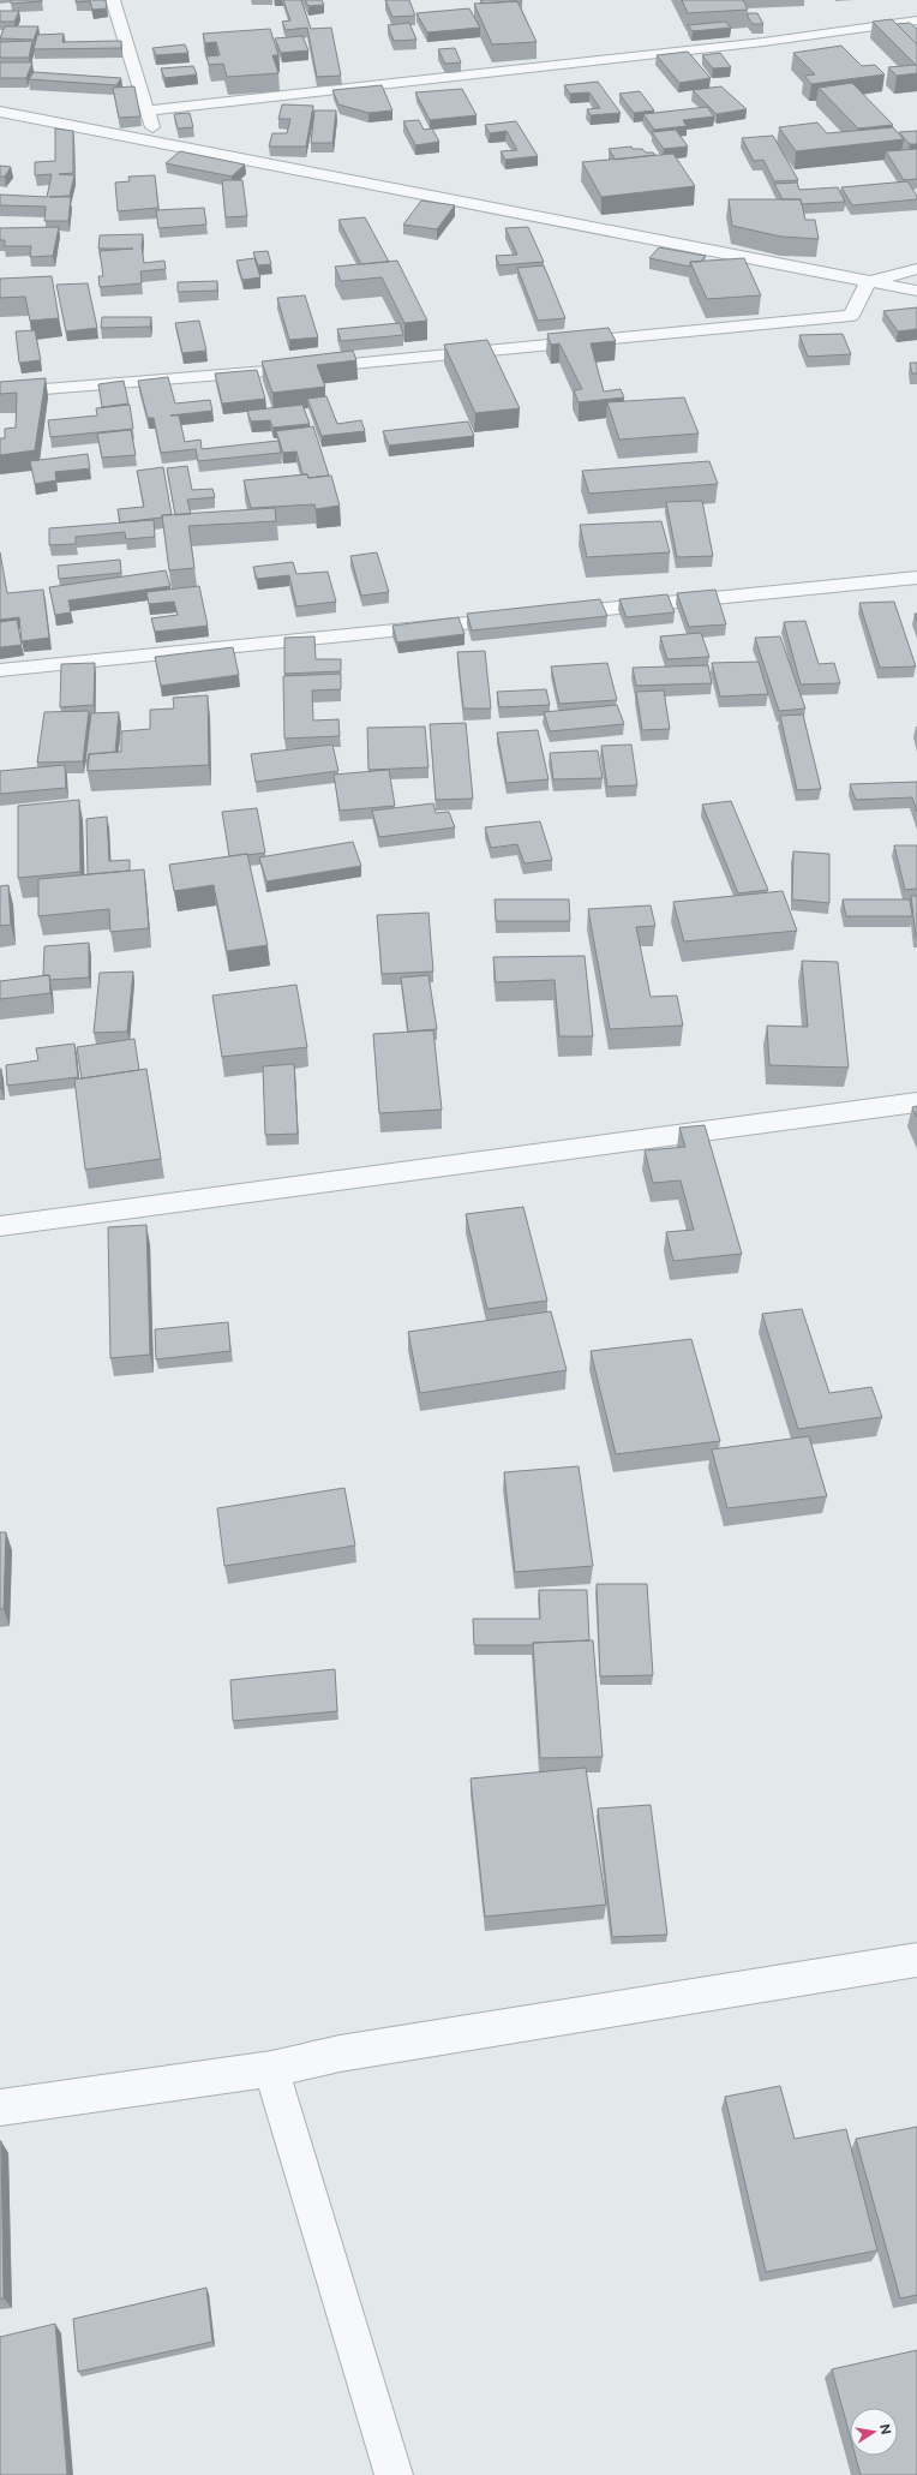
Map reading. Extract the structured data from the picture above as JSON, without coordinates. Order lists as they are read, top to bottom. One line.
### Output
{"north":"right"}
